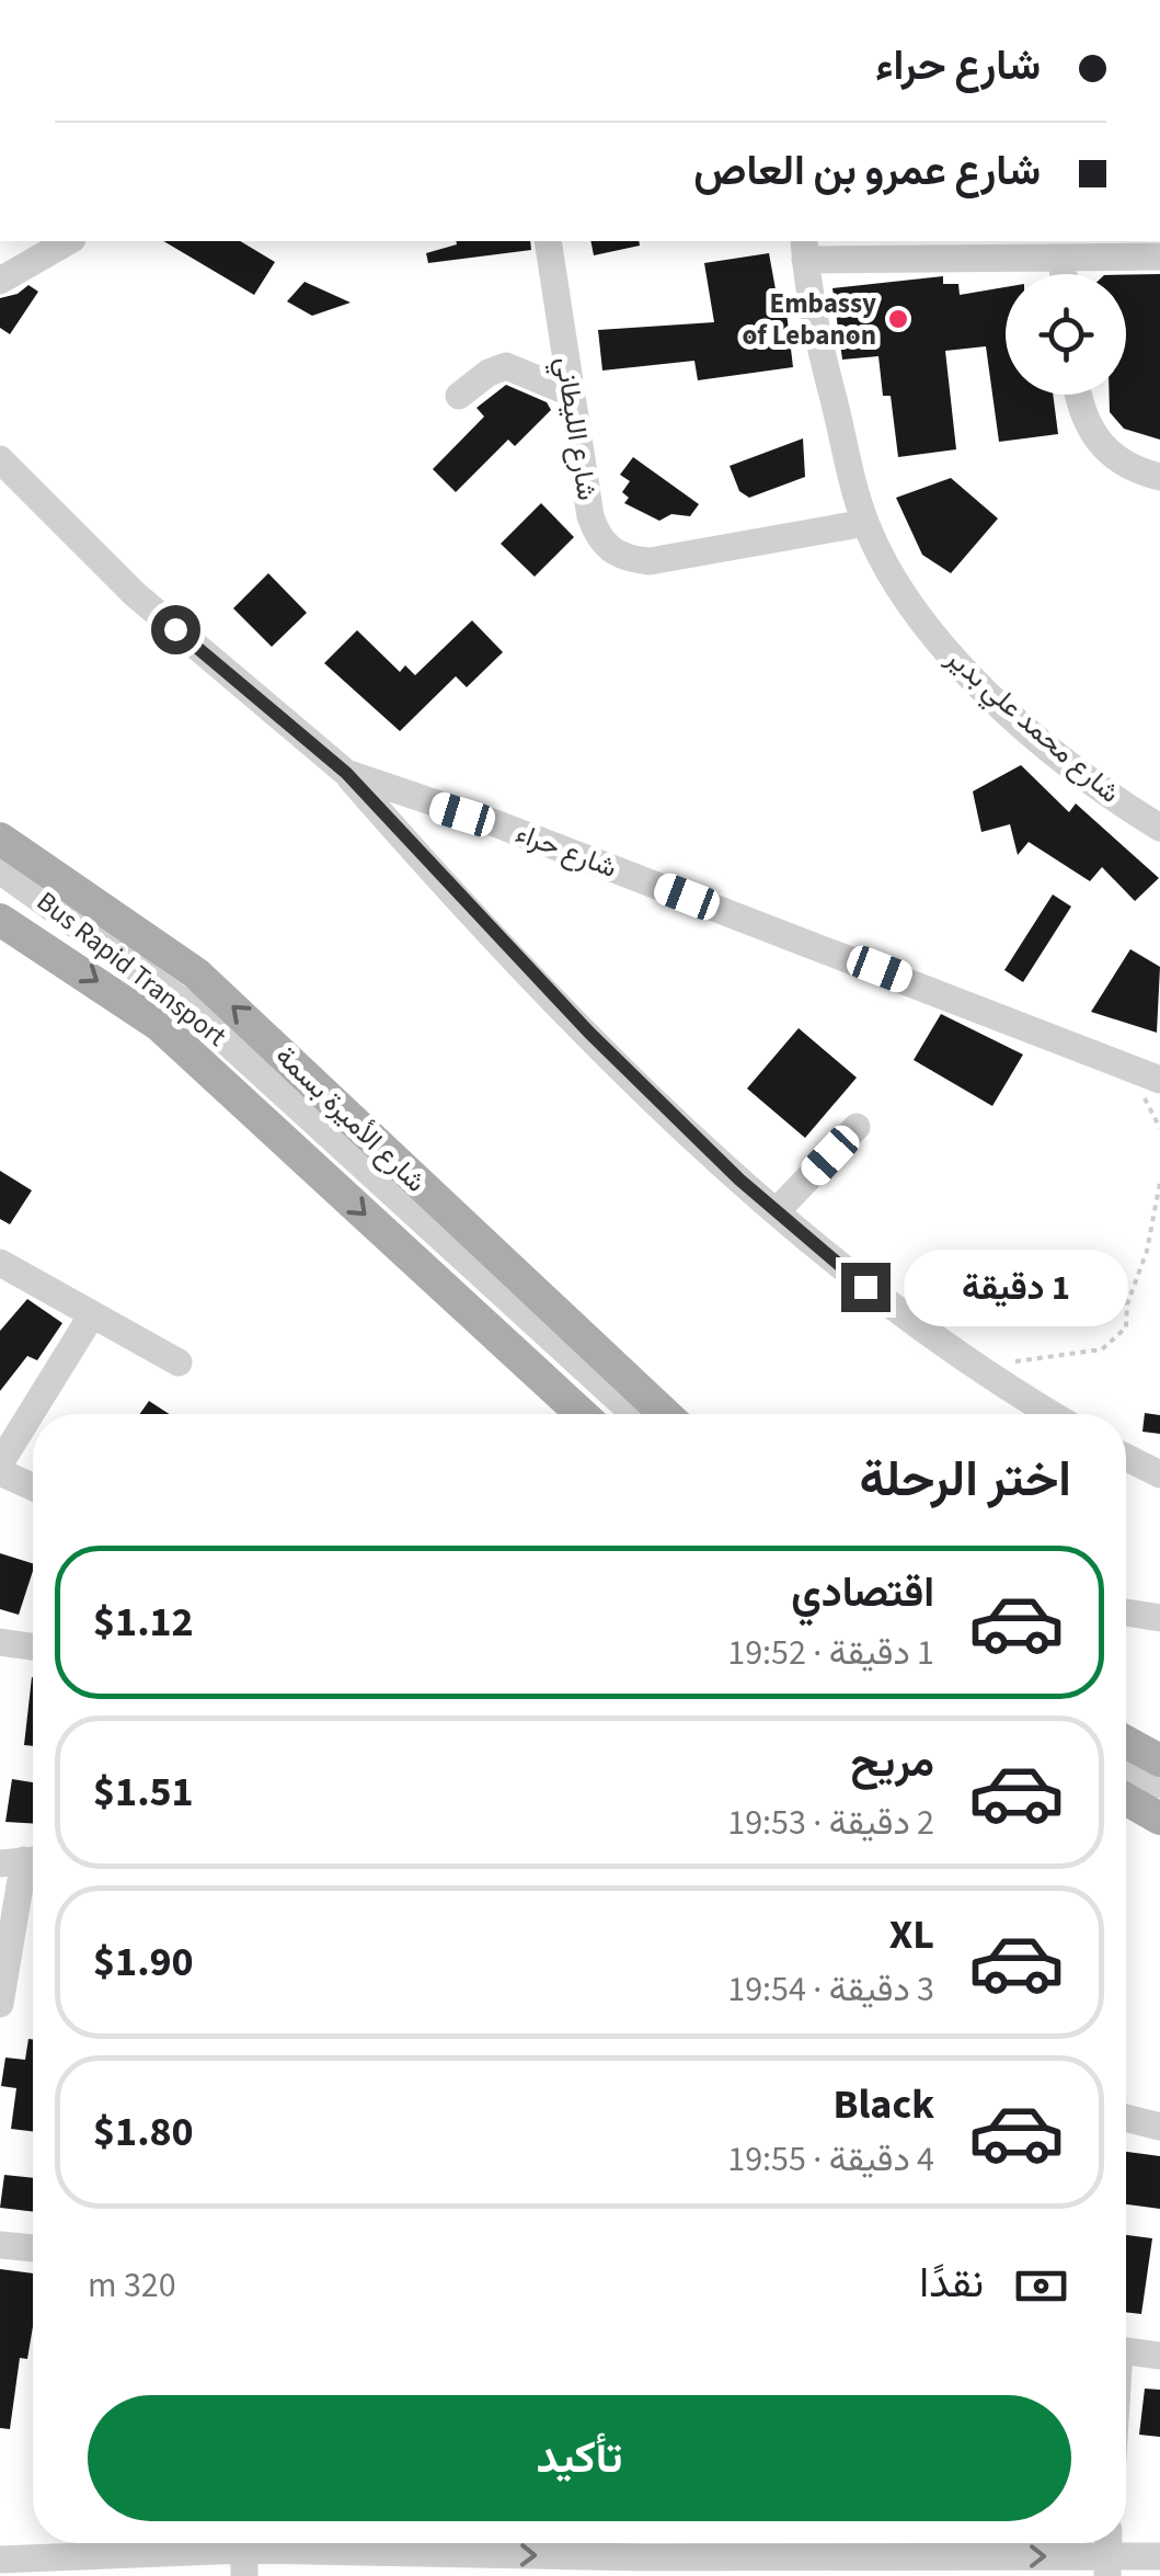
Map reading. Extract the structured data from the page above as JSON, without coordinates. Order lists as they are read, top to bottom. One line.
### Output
{"streets":{"main road":["شارع الأميرة بسمة"],"street":["شارع الليطاني","شارع محمد علي بدير","شارع حراء","Bus Rapid Transport"]},"crossings":[["شارع الليطاني","شارع محمد علي بدير"]],"places":["Embassy of Lebanon"],"page":{"banner":["شارع حراء","شارع عمرو بن العاص"],"bubble":"1 دقيقة","heading":"اختر الرحلة","list":[{"name":"اقتصادي","note":"1 دقيقة · 19:52","value":"$1.12"},{"name":"مريح","note":"2 دقيقة · 19:53","value":"$1.51"},{"name":"XL","note":"3 دقيقة · 19:54","value":"$1.90"},{"name":"Black","note":"4 دقيقة · 19:55","value":"$1.80"}],"pay":["نقدًا","320 m"],"buttons":"تأكيد"}}
